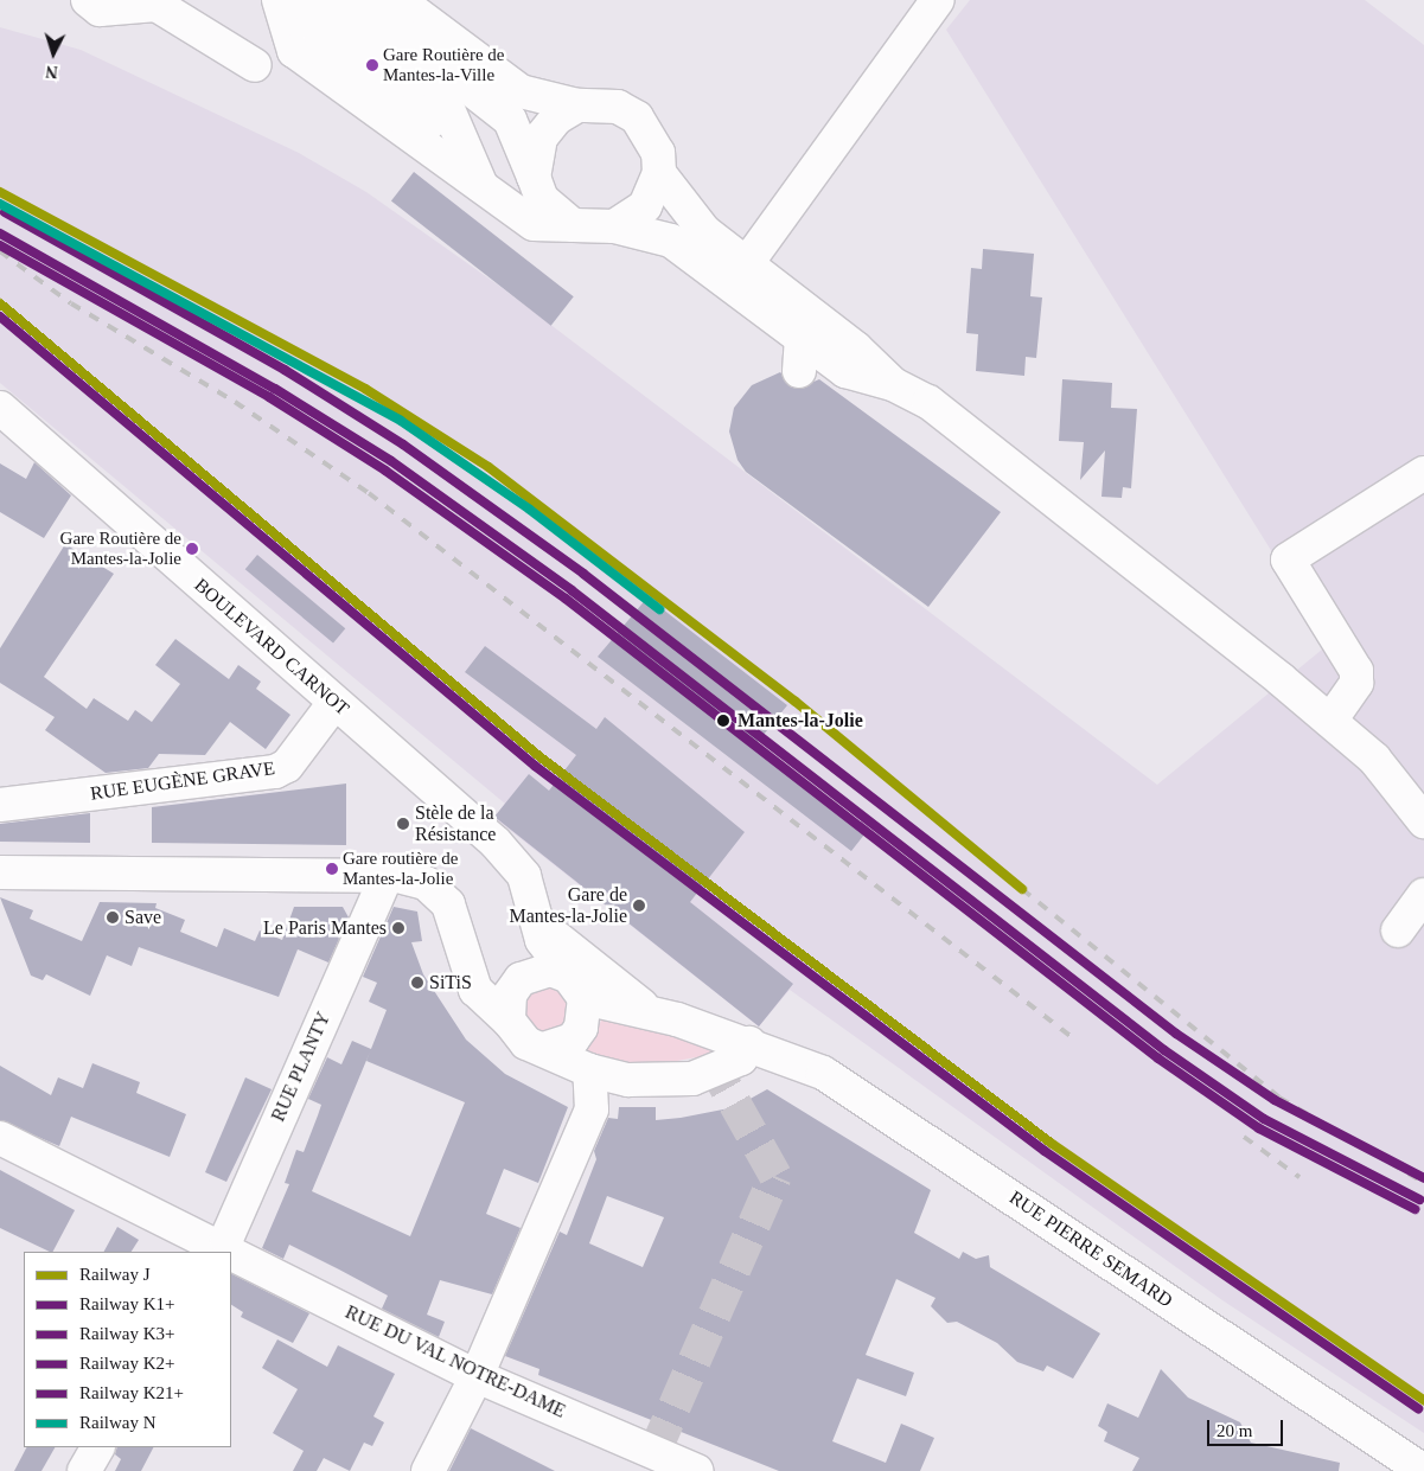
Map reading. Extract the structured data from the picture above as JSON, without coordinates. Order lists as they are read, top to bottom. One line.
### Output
{"streets":{"street":["BOULEVARD CARNOT","RUE EUGÈNE GRAVE","RUE PLANTY","RUE PIERRE SEMARD","RUE DU VAL NOTRE-DAME"]},"crossings":[["BOULEVARD CARNOT","RUE EUGÈNE GRAVE"],["RUE PLANTY","RUE DU VAL NOTRE-DAME"]],"places":["Gare Routière de Mantes-la-Ville","Gare Routière de Mantes-la-Jolie","Mantes-la-Jolie","Stèle de la Résistance","Gare routière de Mantes-la-Jolie","Gare de Mantes-la-Jolie","Save","Le Paris Mantes","SiTiS"],"lines":["rail line J","rail line N","rail line K2+","rail line K3+","rail line K21+","rail line K1+"],"legend":["Railway J","Railway K1+","Railway K3+","Railway K2+","Railway K21+","Railway N"],"scale_bar":"20 m","north":"bottom"}
